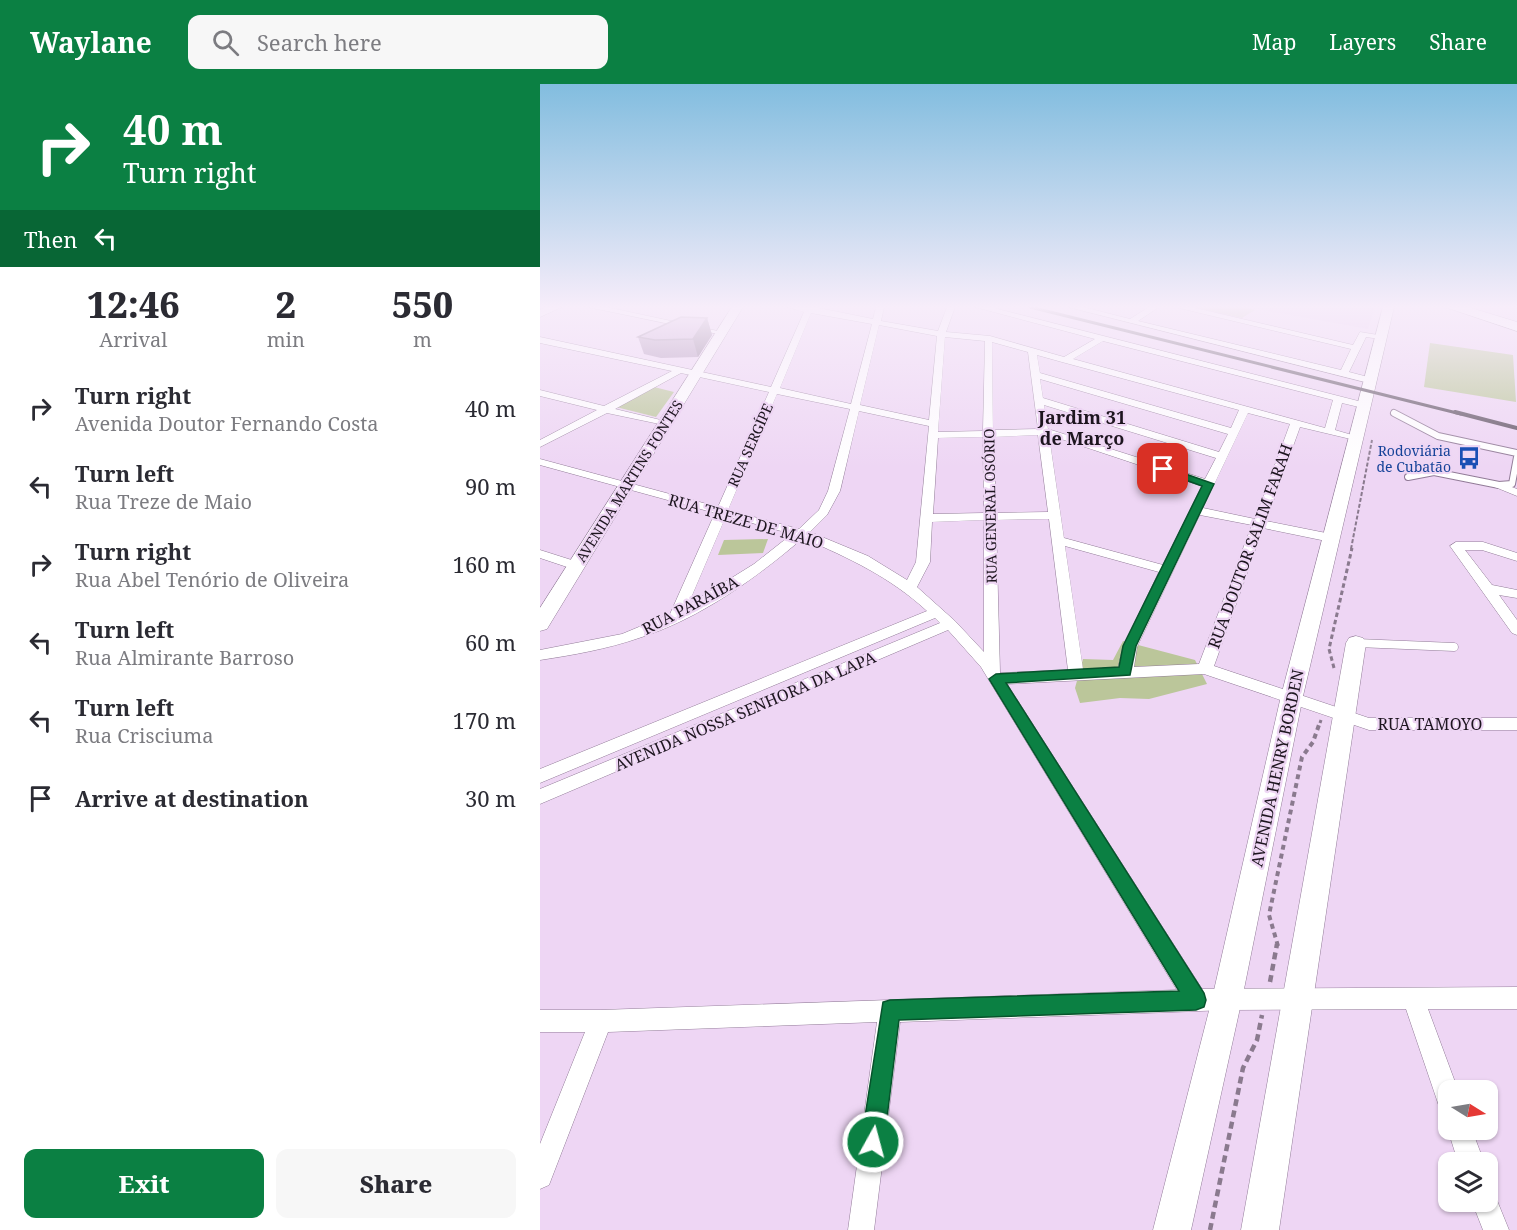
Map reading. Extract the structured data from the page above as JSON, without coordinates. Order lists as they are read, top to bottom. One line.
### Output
{"streets":{"street":["RUA SERGÍPE","AVENIDA MARTINS FONTES","RUA GENERAL OSÓRIO","RUA TREZE DE MAIO","RUA DOUTOR SALIM FARAH","RUA PARAÍBA","AVENIDA NOSSA SENHORA DA LAPA","RUA TAMOYO","AVENIDA HENRY BORDEN"]},"crossings":[["RUA SERGÍPE","RUA TREZE DE MAIO"],["RUA SERGÍPE","RUA PARAÍBA"],["AVENIDA MARTINS FONTES","RUA TREZE DE MAIO"],["RUA GENERAL OSÓRIO","RUA TREZE DE MAIO"],["RUA GENERAL OSÓRIO","RUA TAMOYO"],["RUA TREZE DE MAIO","RUA PARAÍBA"],["RUA TREZE DE MAIO","AVENIDA NOSSA SENHORA DA LAPA"],["RUA TREZE DE MAIO","RUA TAMOYO"],["RUA DOUTOR SALIM FARAH","RUA TAMOYO"],["RUA TAMOYO","AVENIDA HENRY BORDEN"]],"districts":["Jardim 31 de Março"],"places":{"bus stop":["Rodoviária de Cubatão"]},"north":"right","page":{"header":"Waylane","search":"Search here","nav":["Map","Layers","Share"],"turn":["40 m","Turn right"],"then":"Then","eta":["12:46","Arrival","2","min","550","m"],"list":[{"name":"Turn right","note":"Avenida Doutor Fernando Costa","value":"40 m"},{"name":"Turn left","note":"Rua Treze de Maio","value":"90 m"},{"name":"Turn right","note":"Rua Abel Tenório de Oliveira","value":"160 m"},{"name":"Turn left","note":"Rua Almirante Barroso","value":"60 m"},{"name":"Turn left","note":"Rua Crisciuma","value":"170 m"},{"name":"Arrive at destination","value":"30 m"}],"buttons":["Exit","Share"]}}
